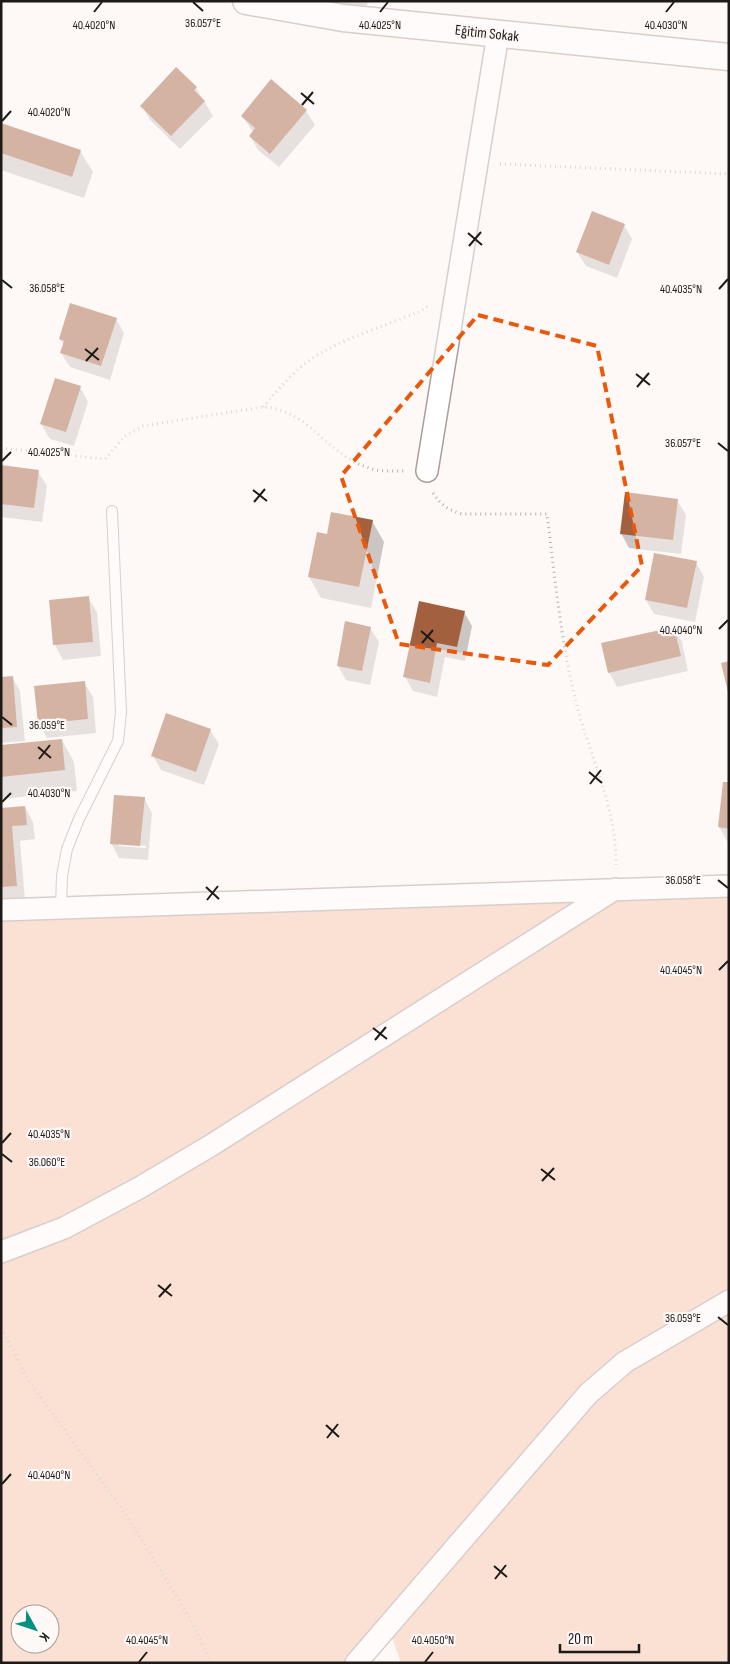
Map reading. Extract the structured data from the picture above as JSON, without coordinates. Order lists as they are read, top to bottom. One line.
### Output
{"streets":{"street":["Eğitim Sokak"]},"scale_bar":"20 m","north":"bottom right","coordinates":["36.057°E","40.4020°N","40.4025°N","40.4030°N","36.058°E","40.4035°N","40.4040°N","36.059°E","40.4045°N","36.060°E","40.4050°N"]}
